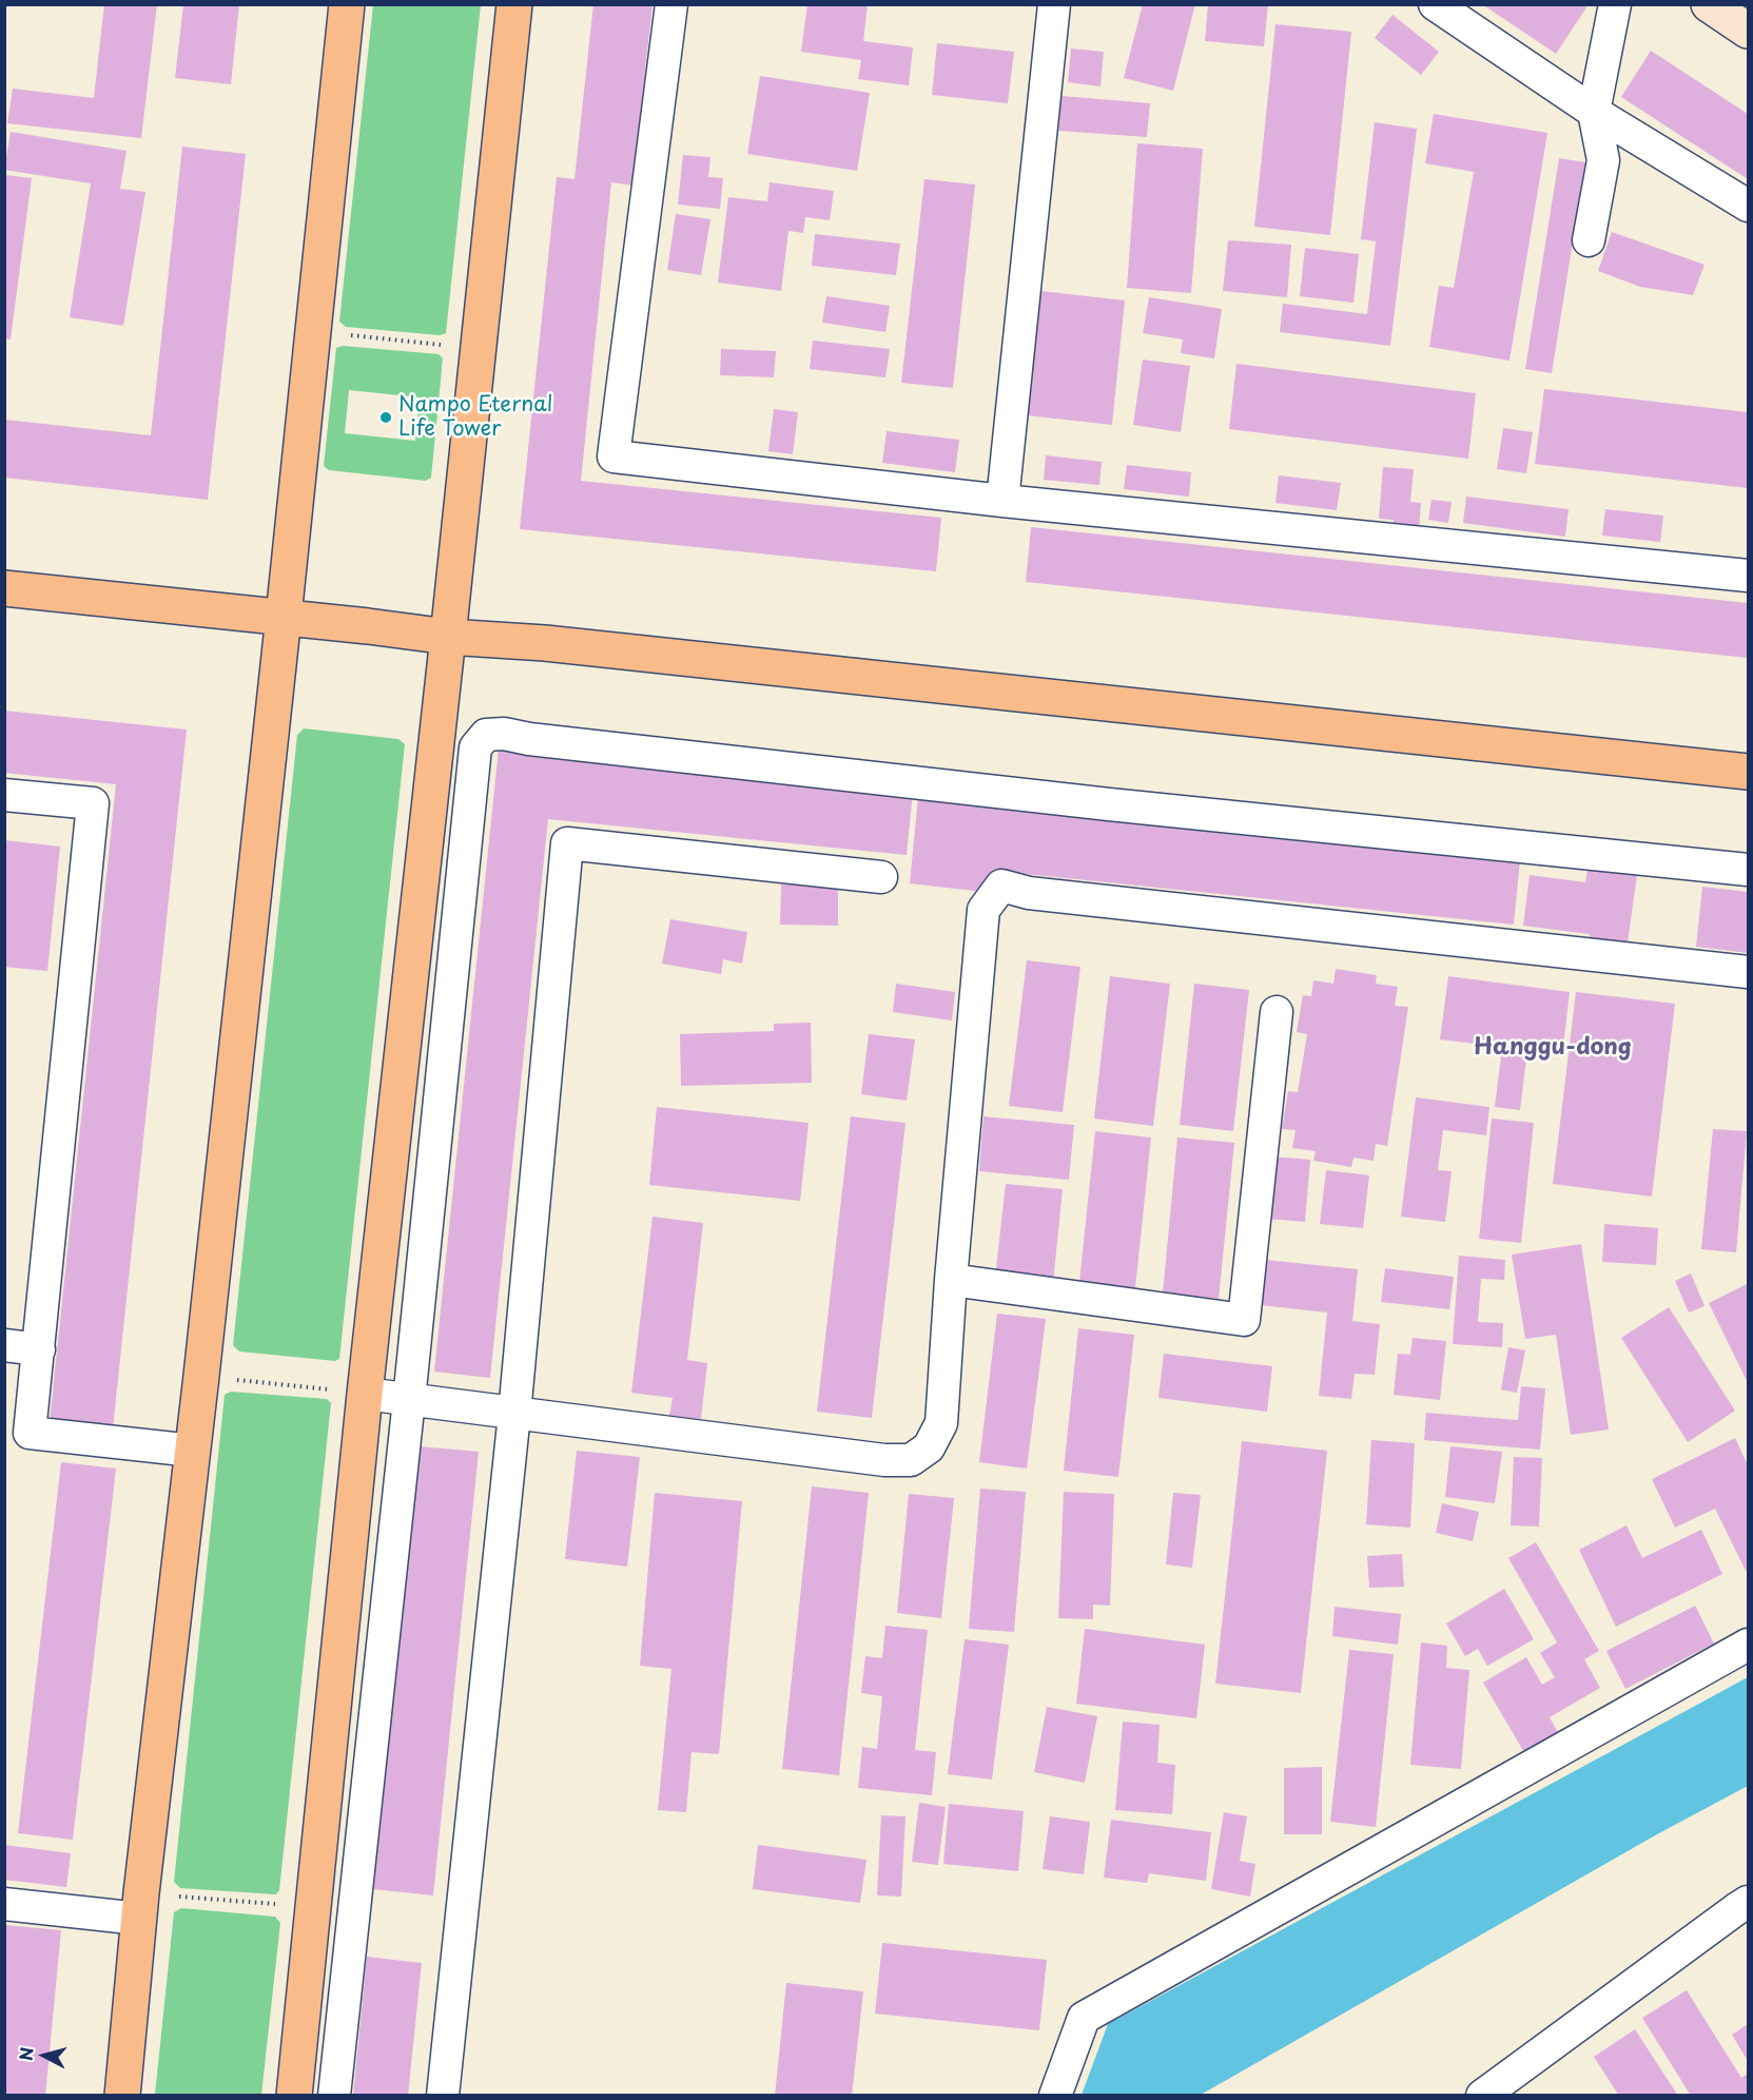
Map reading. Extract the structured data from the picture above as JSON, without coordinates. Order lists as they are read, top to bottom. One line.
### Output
{"districts":["Hanggu-dong"],"places":["Nampo Eternal Life Tower"],"north":"left"}
